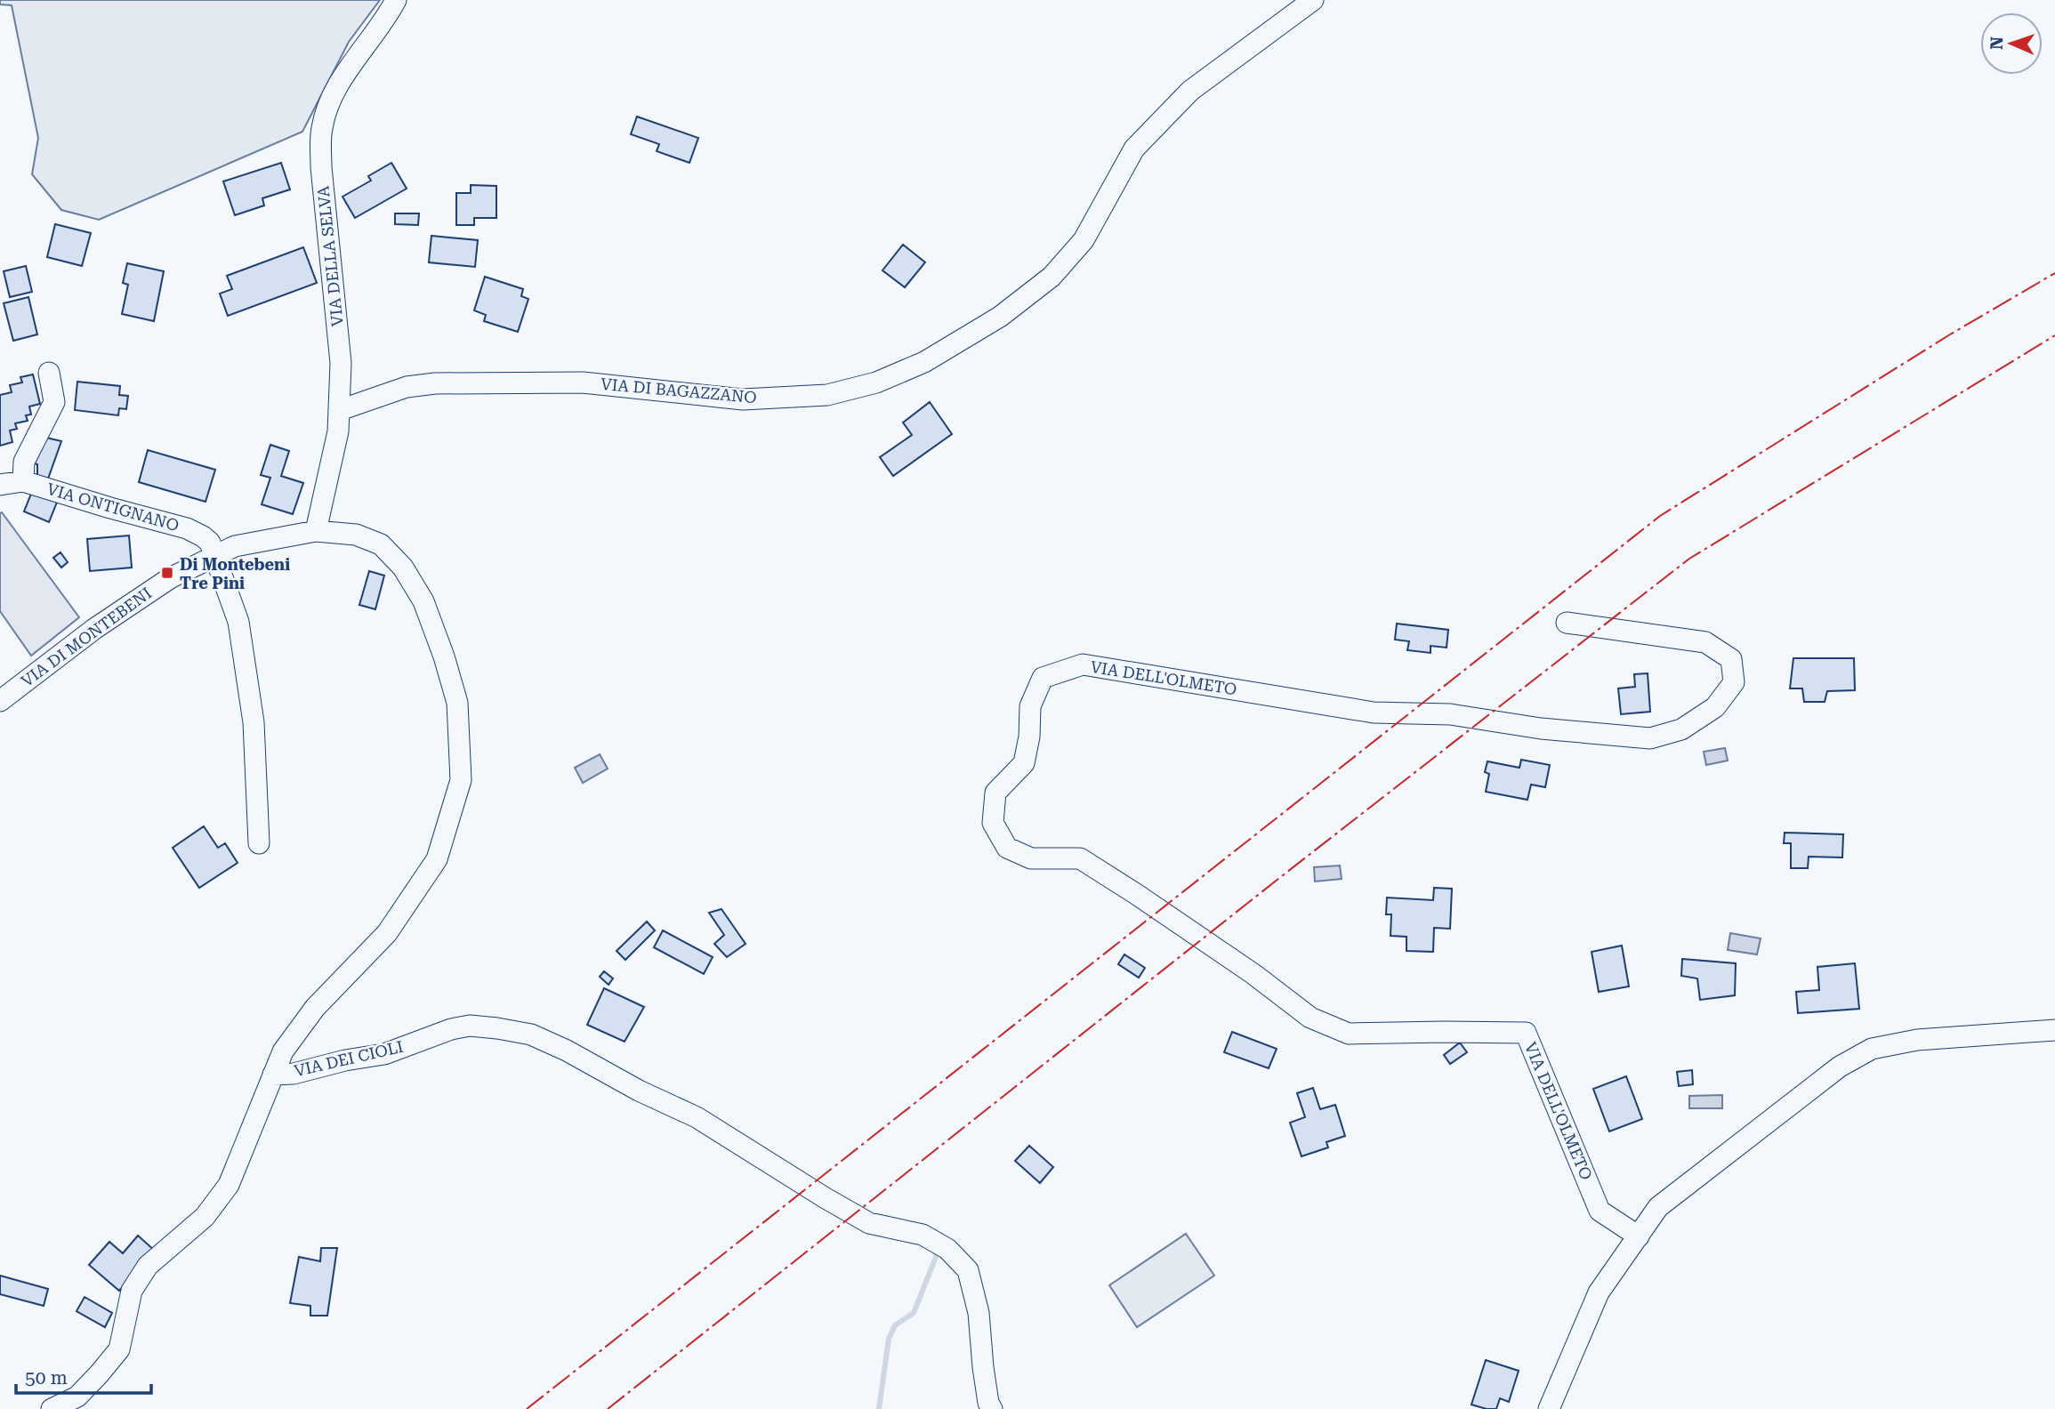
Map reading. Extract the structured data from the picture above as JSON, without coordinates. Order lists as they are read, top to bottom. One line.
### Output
{"streets":{"street":["VIA DELLA SELVA","VIA DI BAGAZZANO","VIA ONTIGNANO","VIA DI MONTEBENI","VIA DELL'OLMETO","VIA DEI CIOLI"]},"crossings":[["VIA DELLA SELVA","VIA DI BAGAZZANO"],["VIA DELLA SELVA","VIA DI MONTEBENI"],["VIA DELLA SELVA","VIA DEI CIOLI"],["VIA ONTIGNANO","VIA DI MONTEBENI"],["VIA DI MONTEBENI","VIA DEI CIOLI"]],"places":{"transit":["Di Montebeni Tre Pini"]},"scale_bar":"50 m","north":"left"}
